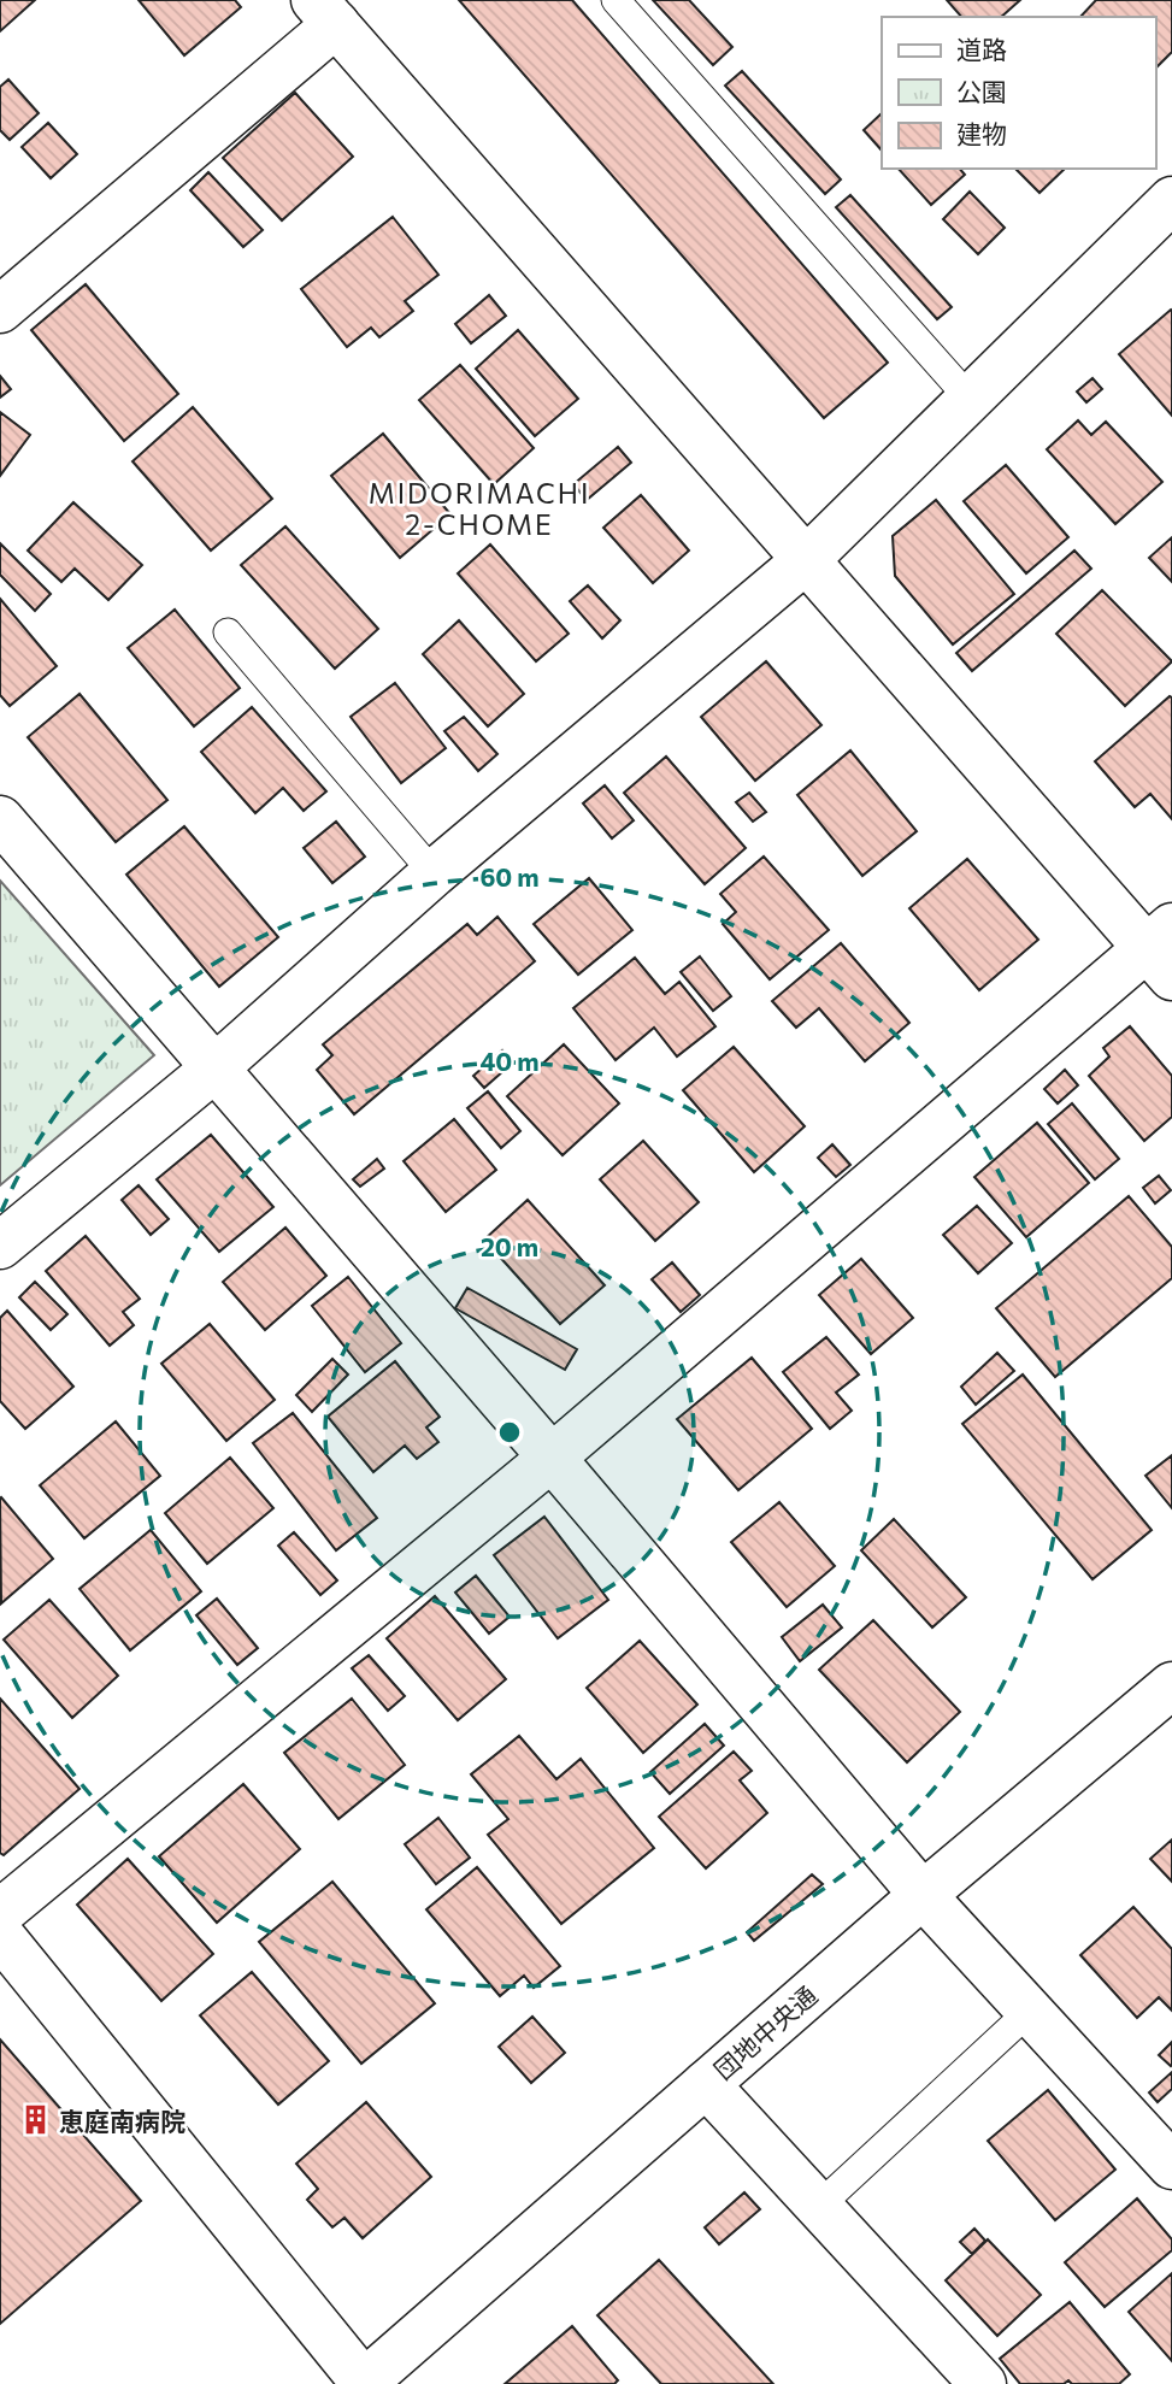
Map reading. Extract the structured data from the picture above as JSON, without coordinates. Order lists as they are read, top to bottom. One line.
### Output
{"streets":{"street":["団地中央通"]},"districts":["MIDORIMACHI 2-CHOME"],"places":{"building":["恵庭南病院"]},"legend":["道路","公園","建物"],"rings":["60 m","40 m","20 m"]}
